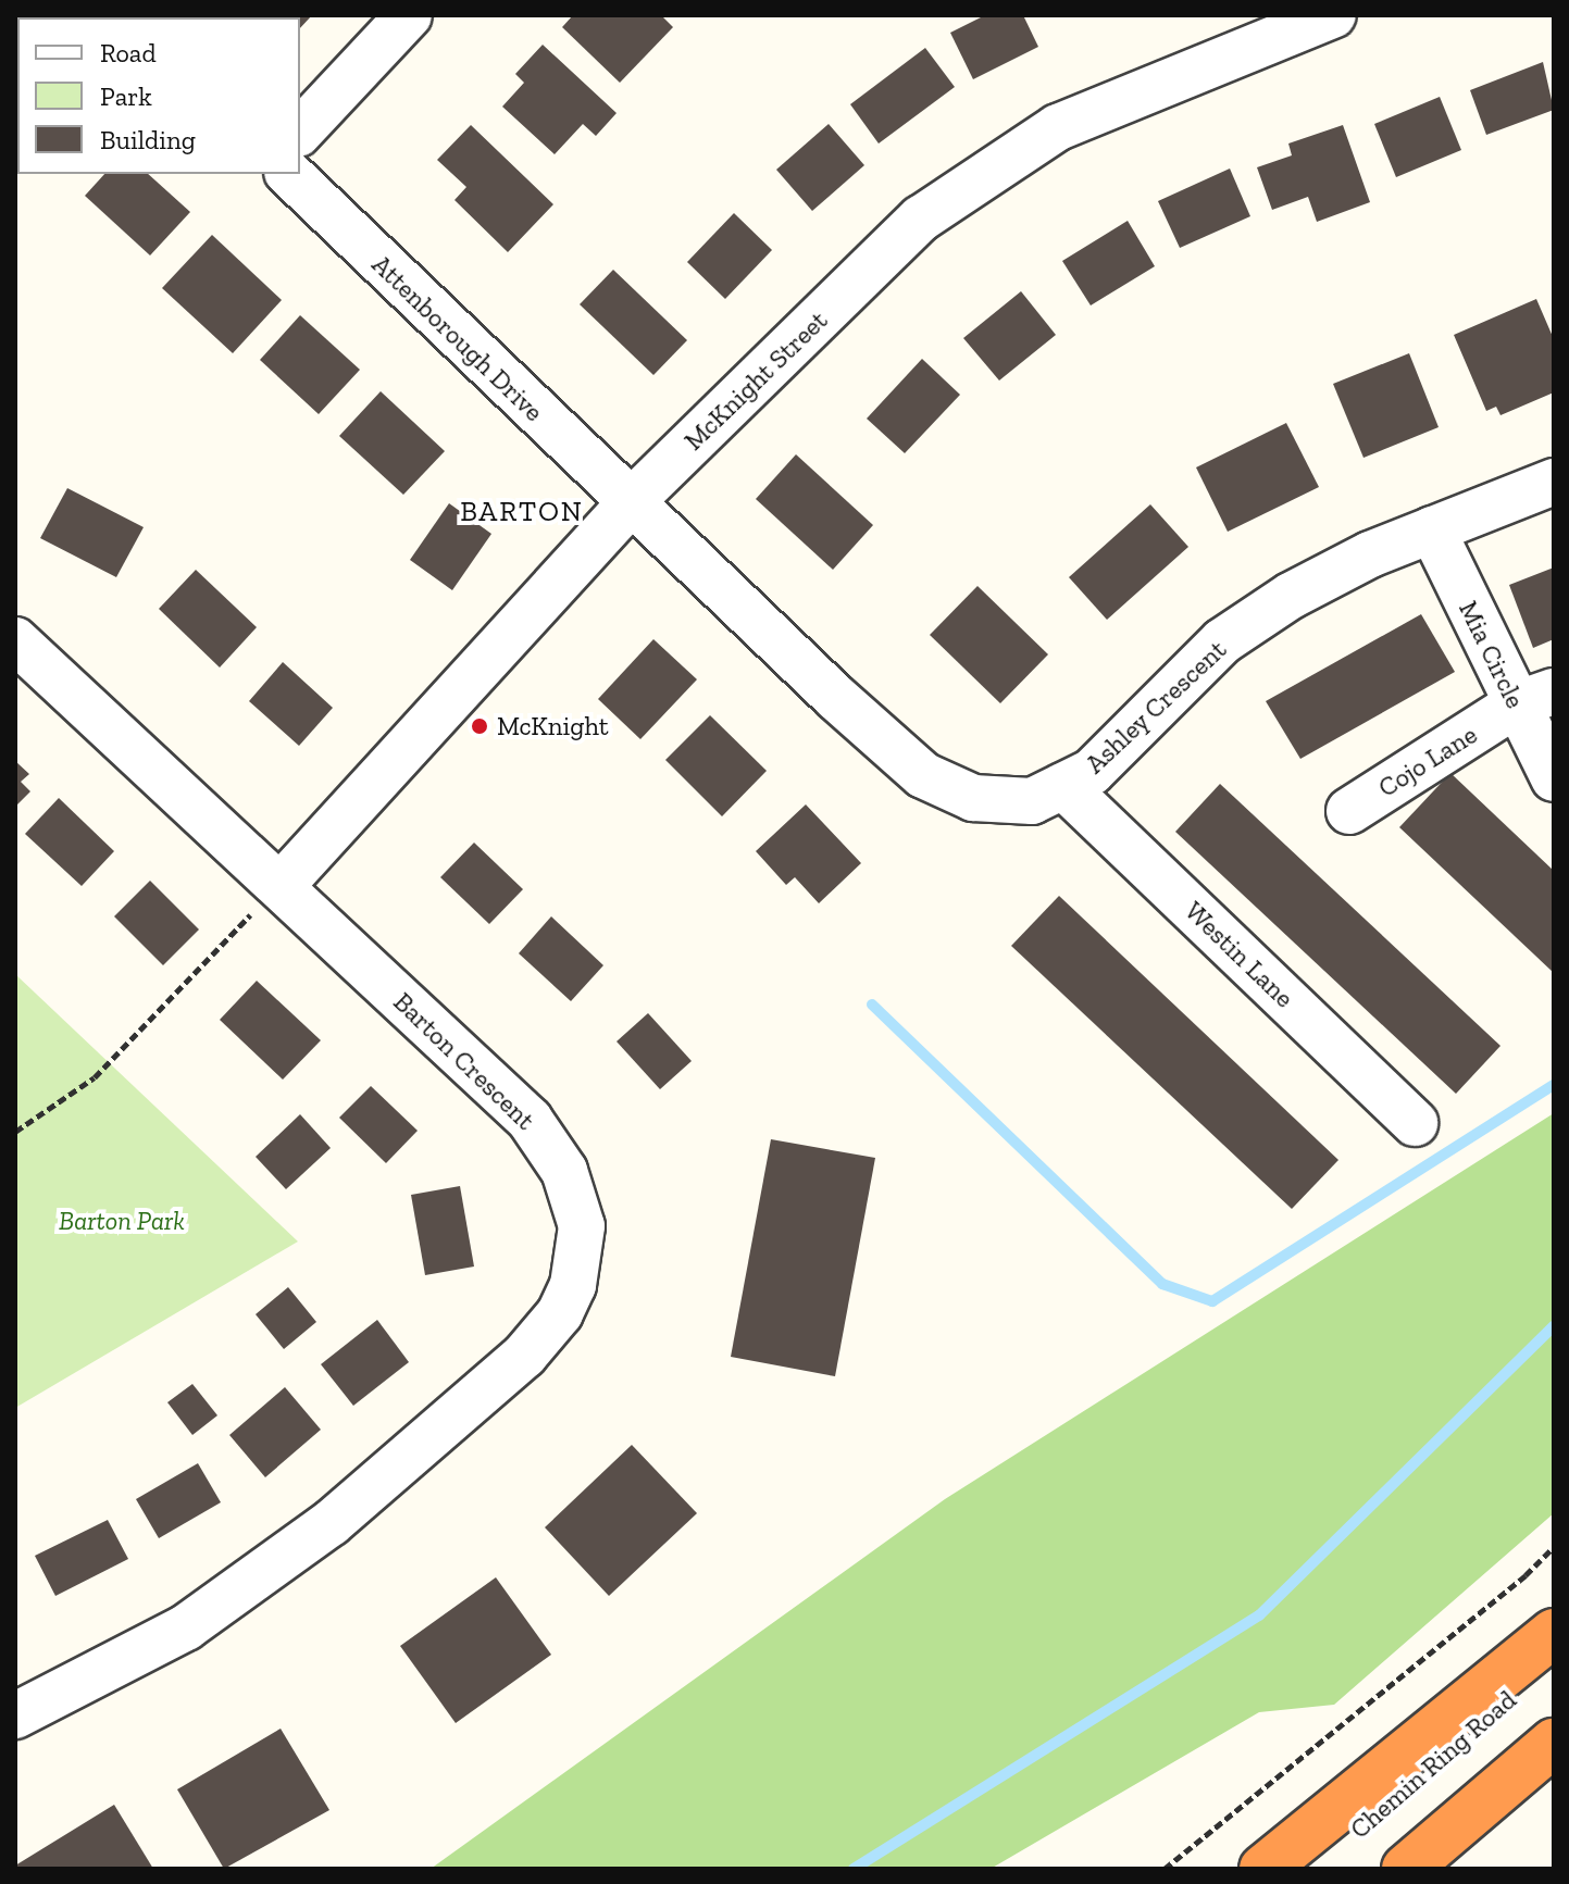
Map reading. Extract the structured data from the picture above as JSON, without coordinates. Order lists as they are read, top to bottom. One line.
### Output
{"streets":{"highway":["Chemin Ring Road"],"street":["Attenborough Drive","McKnight Street","Mia Circle","Ashley Crescent","Cojo Lane","Westin Lane","Barton Crescent"]},"crossings":[["Attenborough Drive","McKnight Street"],["Attenborough Drive","Ashley Crescent"],["McKnight Street","Ashley Crescent"],["McKnight Street","Barton Crescent"],["Mia Circle","Ashley Crescent"],["Mia Circle","Cojo Lane"],["Ashley Crescent","Westin Lane"]],"districts":["BARTON"],"parks":["Barton Park"],"places":["McKnight"],"legend":["Road","Park","Building"]}
